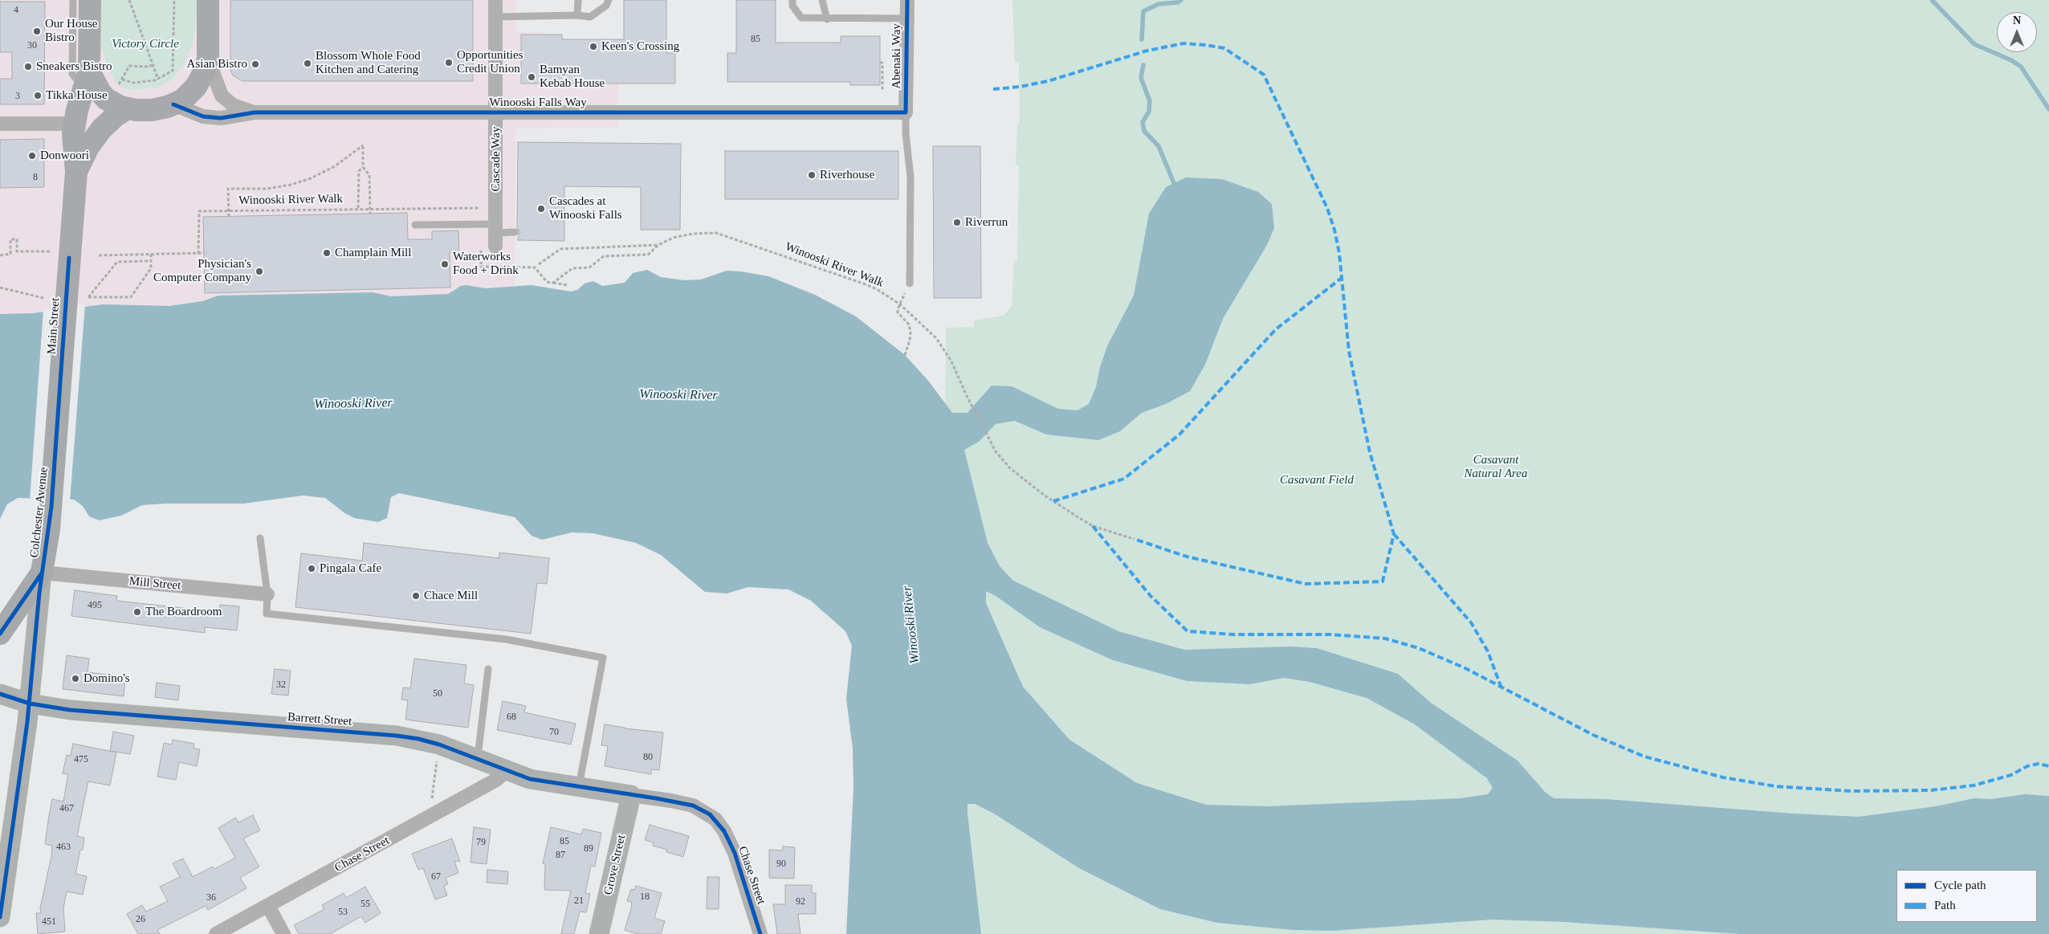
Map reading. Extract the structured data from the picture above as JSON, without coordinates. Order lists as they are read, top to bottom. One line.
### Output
{"streets":{"main road":["Main Street","Colchester Avenue"],"street":["Abenaki Way","Winooski Falls Way","Cascade Way","Mill Street","Barrett Street","Chase Street","Grove Street"],"path":["Winooski River Walk"]},"crossings":[["Abenaki Way","Winooski Falls Way"],["Winooski Falls Way","Cascade Way"],["Winooski Falls Way","Main Street"],["Main Street","Colchester Avenue"],["Colchester Avenue","Mill Street"],["Colchester Avenue","Barrett Street"],["Barrett Street","Chase Street"],["Barrett Street","Grove Street"],["Chase Street","Grove Street"]],"water":["Winooski River"],"parks":["Victory Circle","Casavant Natural Area","Casavant Field"],"places":["Our House Bistro","Keen's Crossing","Opportunities Credit Union","Blossom Whole Food Kitchen and Catering","Asian Bistro","Sneakers Bistro","Bamyan Kebab House","Tikka House","Donwoori","Riverhouse","Cascades at Winooski Falls","Riverrun","Champlain Mill","Waterworks Food + Drink","Physician's Computer Company","Pingala Cafe","Chace Mill","The Boardroom","Domino's"],"house_numbers":["4","85","30","3","8","495","32","50","68","70","80","475","467","85","79","463","89","87","90","67","18","36","21","92","55","53","26","451"],"legend":["Cycle path","Path"],"north":"top"}
